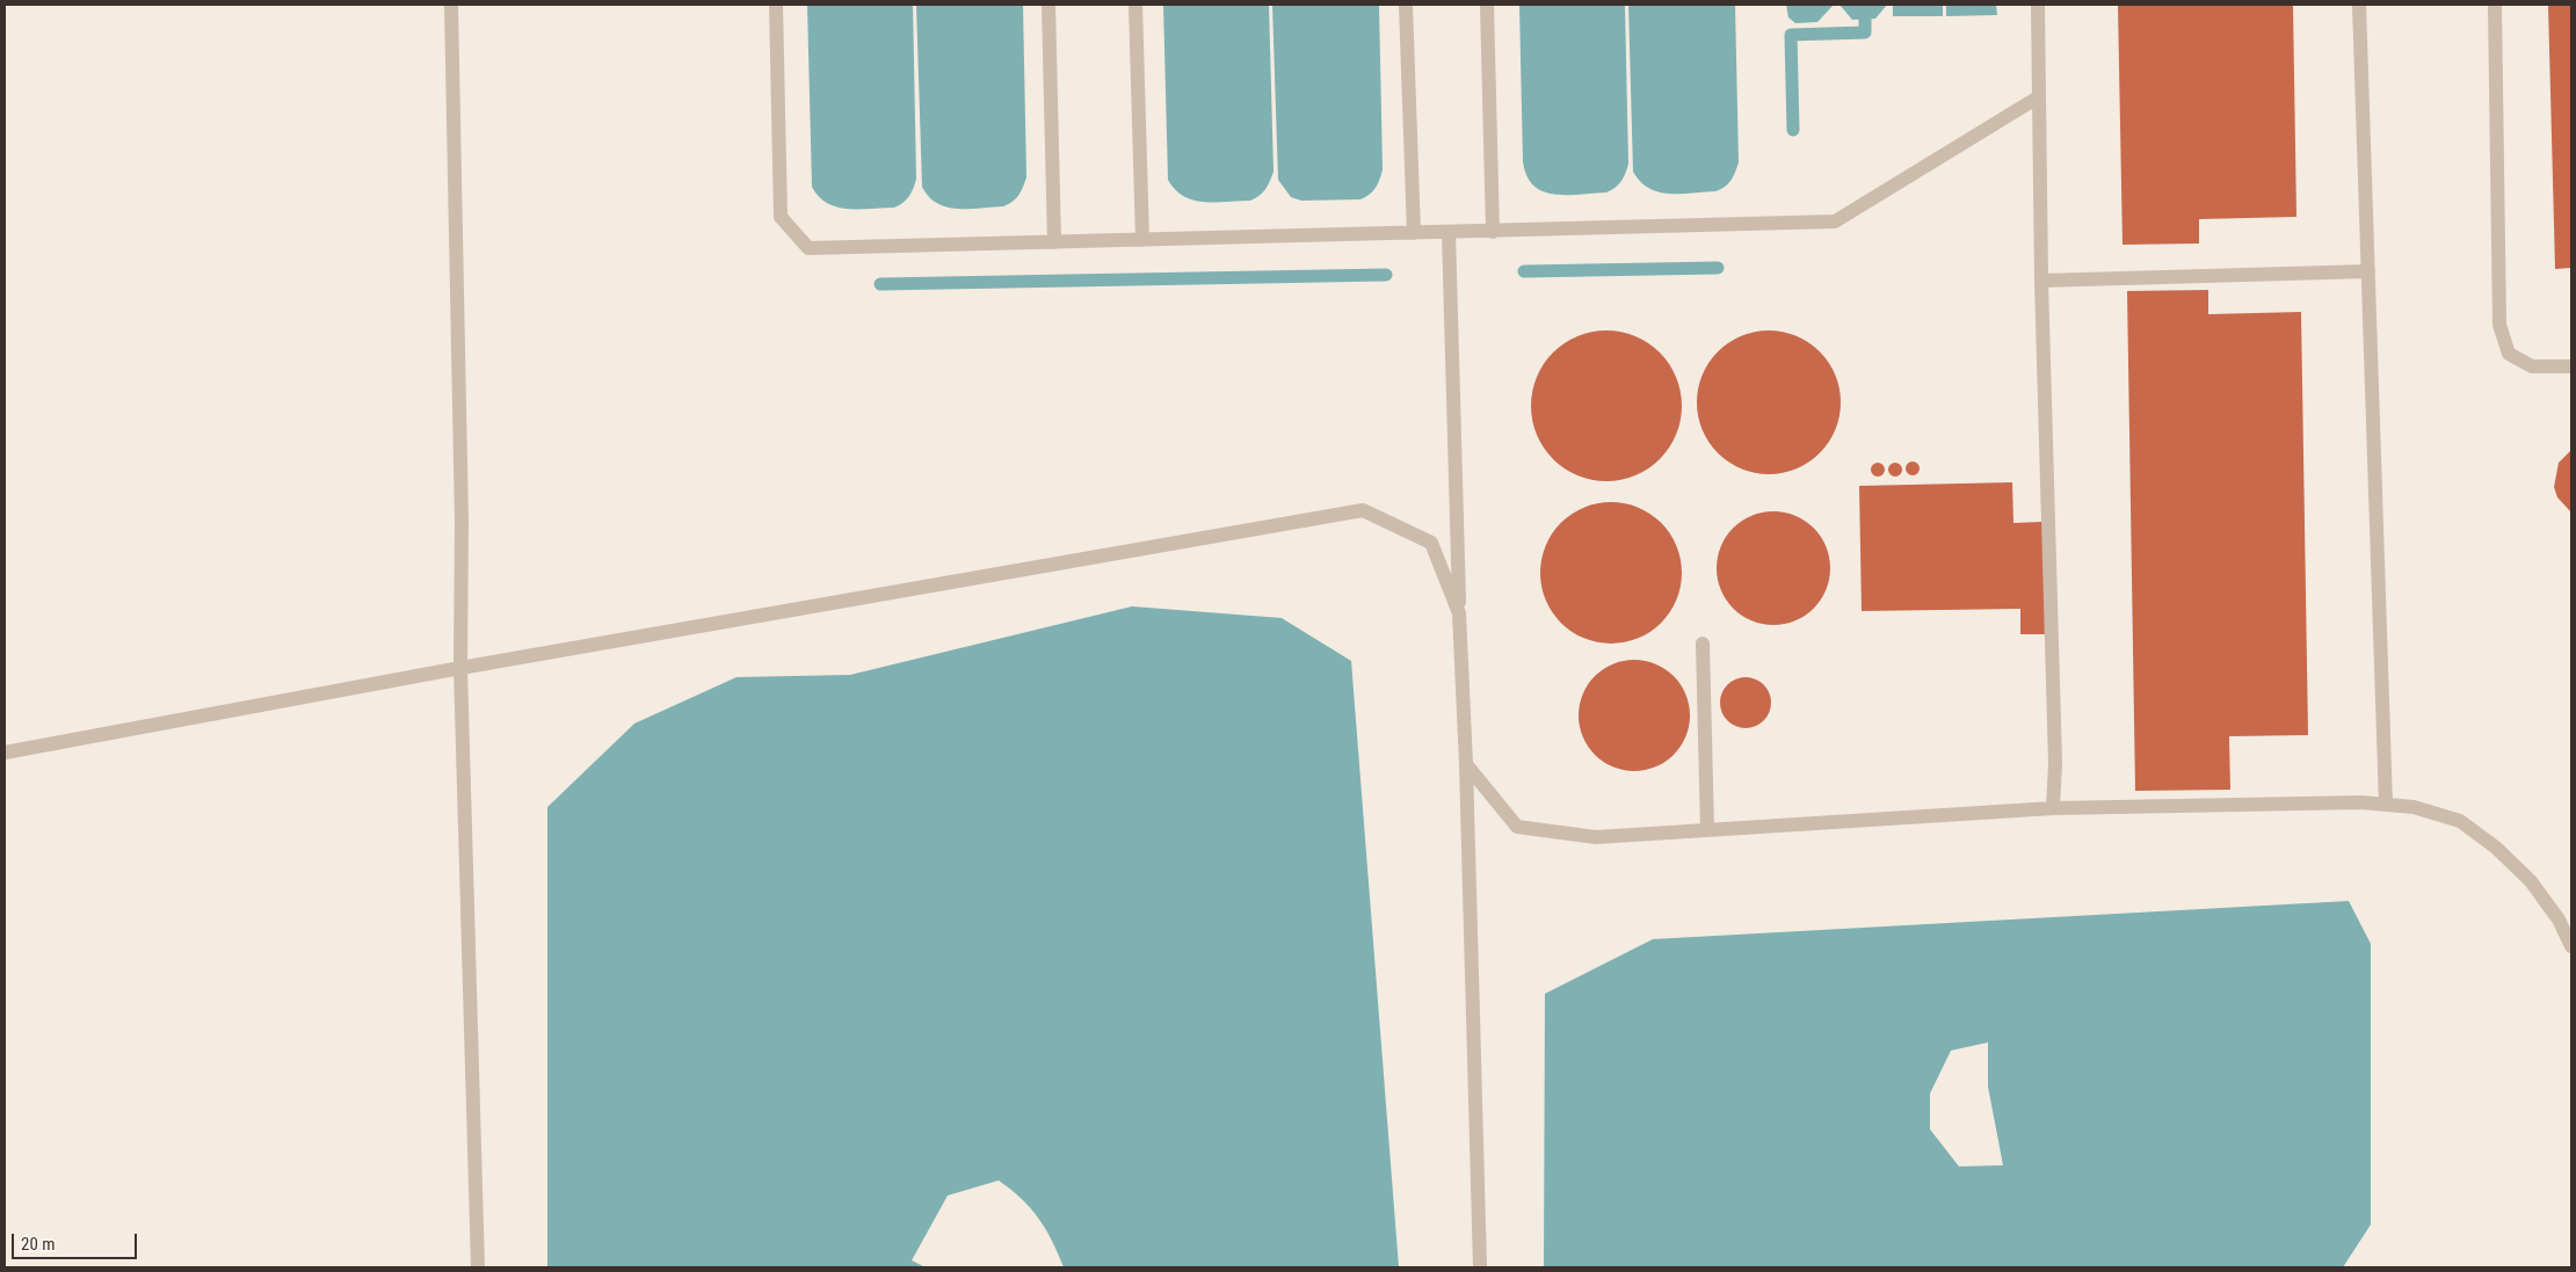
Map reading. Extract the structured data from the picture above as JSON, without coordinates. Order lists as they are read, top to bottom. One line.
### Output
{"scale_bar":"20 m"}
